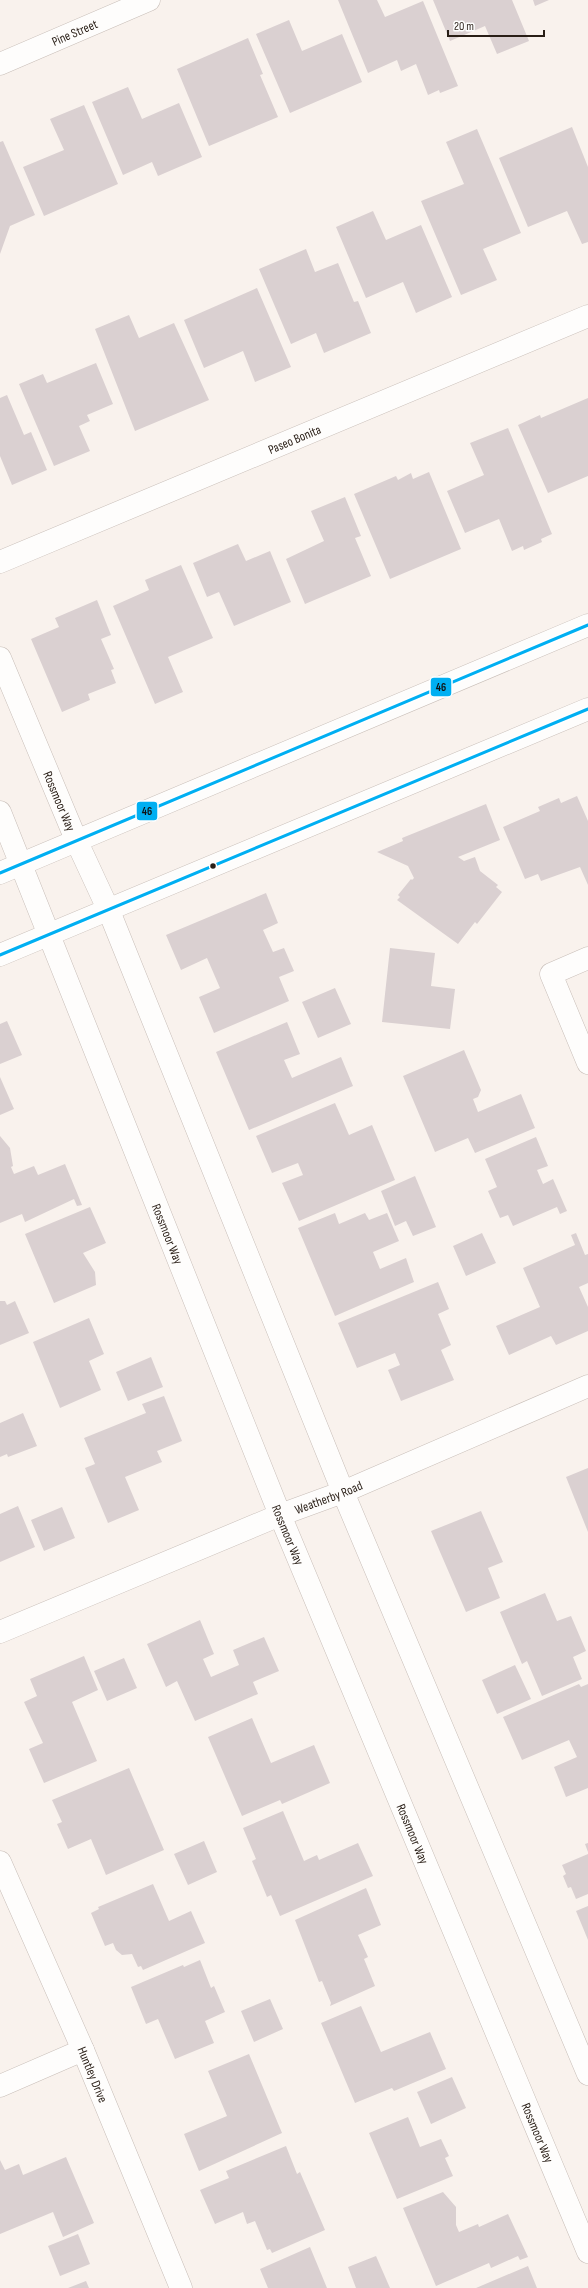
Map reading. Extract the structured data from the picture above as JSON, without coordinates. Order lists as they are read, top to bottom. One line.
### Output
{"streets":{"street":["Pine Street","Paseo Bonita","Rossmoor Way","Weatherby Road","Huntley Drive"]},"crossings":[["Rossmoor Way","Weatherby Road"]],"lines":["transit line 46"],"scale_bar":"20 m"}
